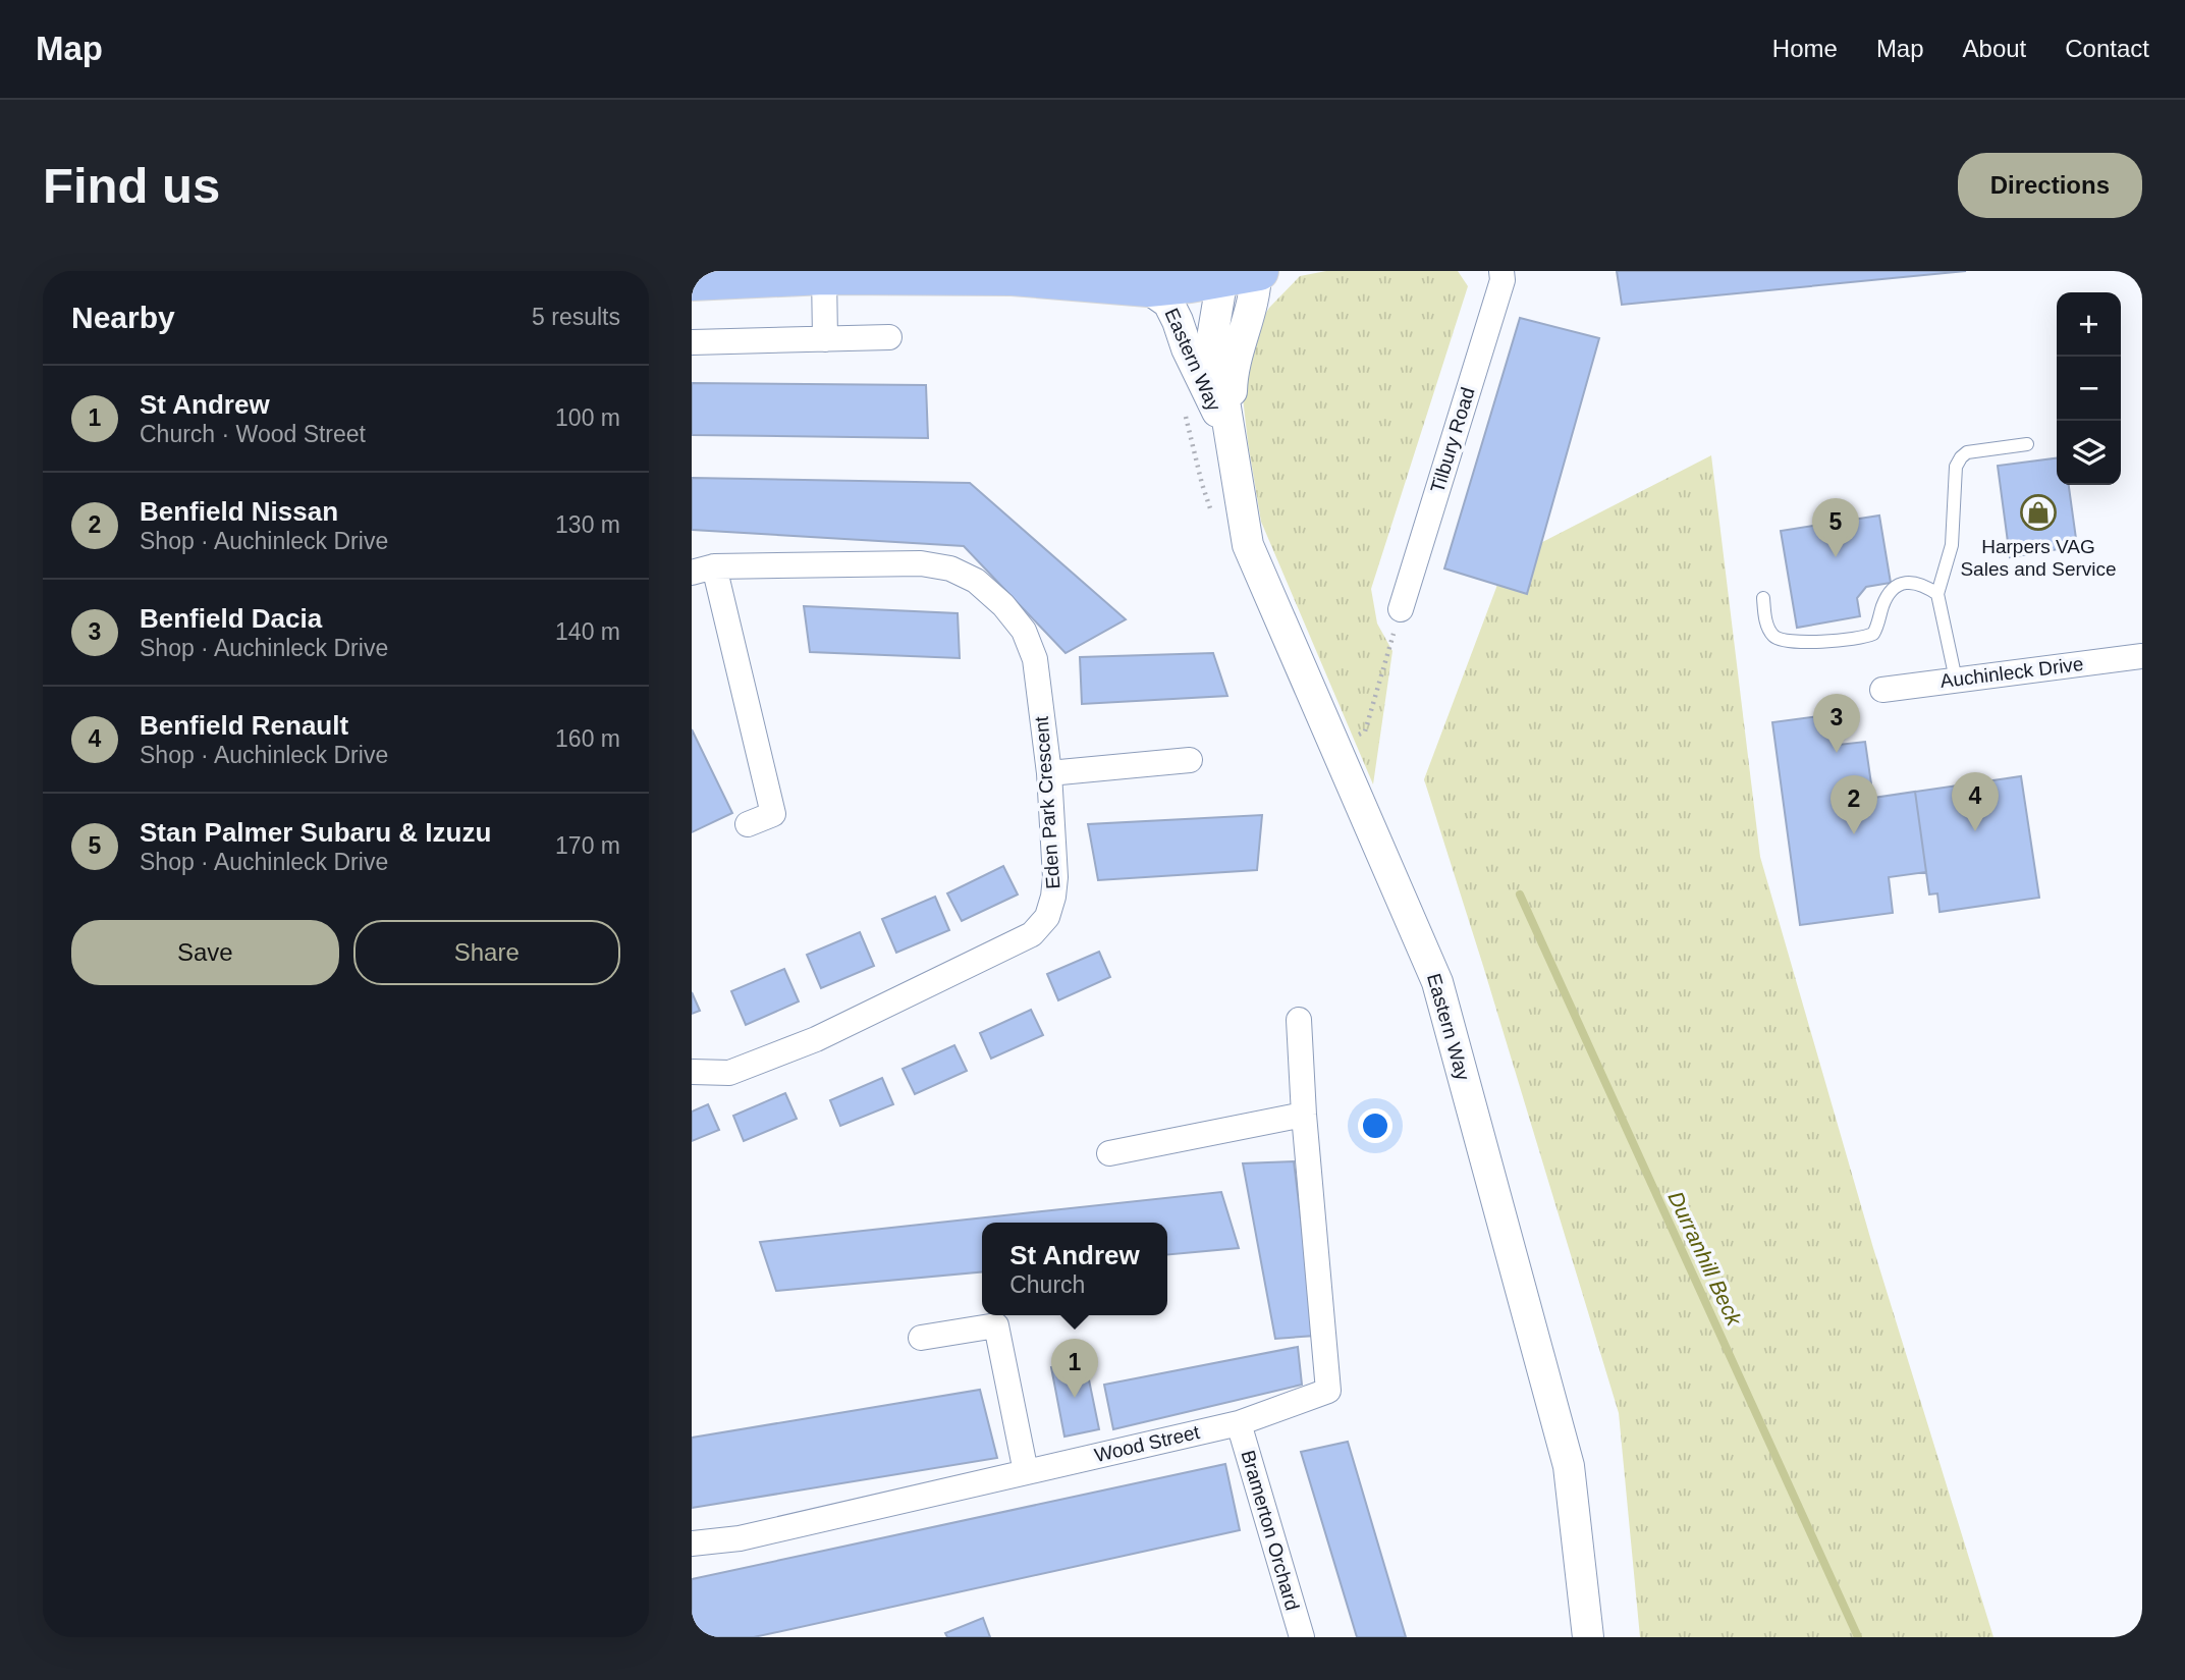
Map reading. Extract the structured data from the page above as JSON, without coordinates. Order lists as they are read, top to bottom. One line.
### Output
{"streets":{"street":["Eastern Way","Tilbury Road","Auchinleck Drive","Eden Park Crescent","Wood Street","Bramerton Orchard"]},"crossings":[["Wood Street","Bramerton Orchard"]],"water":["Durranhill Beck"],"places":{"shop":["Harpers VAG Sales and Service"]},"page":{"header":"Map","nav":["Home","Map","About","Contact"],"buttons":["Directions",["Save","Share"]],"title":"Find us","heading":["Nearby","5 results"],"map_buttons":["+","−"],"list":[{"mark":"1","name":"St Andrew","note":"Church · Wood Street","value":"100 m"},{"mark":"2","name":"Benfield Nissan","note":"Shop · Auchinleck Drive","value":"130 m"},{"mark":"3","name":"Benfield Dacia","note":"Shop · Auchinleck Drive","value":"140 m"},{"mark":"4","name":"Benfield Renault","note":"Shop · Auchinleck Drive","value":"160 m"},{"mark":"5","name":"Stan Palmer Subaru & Izuzu","note":"Shop · Auchinleck Drive","value":"170 m"}],"pins":["5","3","4","2","1"],"popup":["St Andrew","Church"]}}
